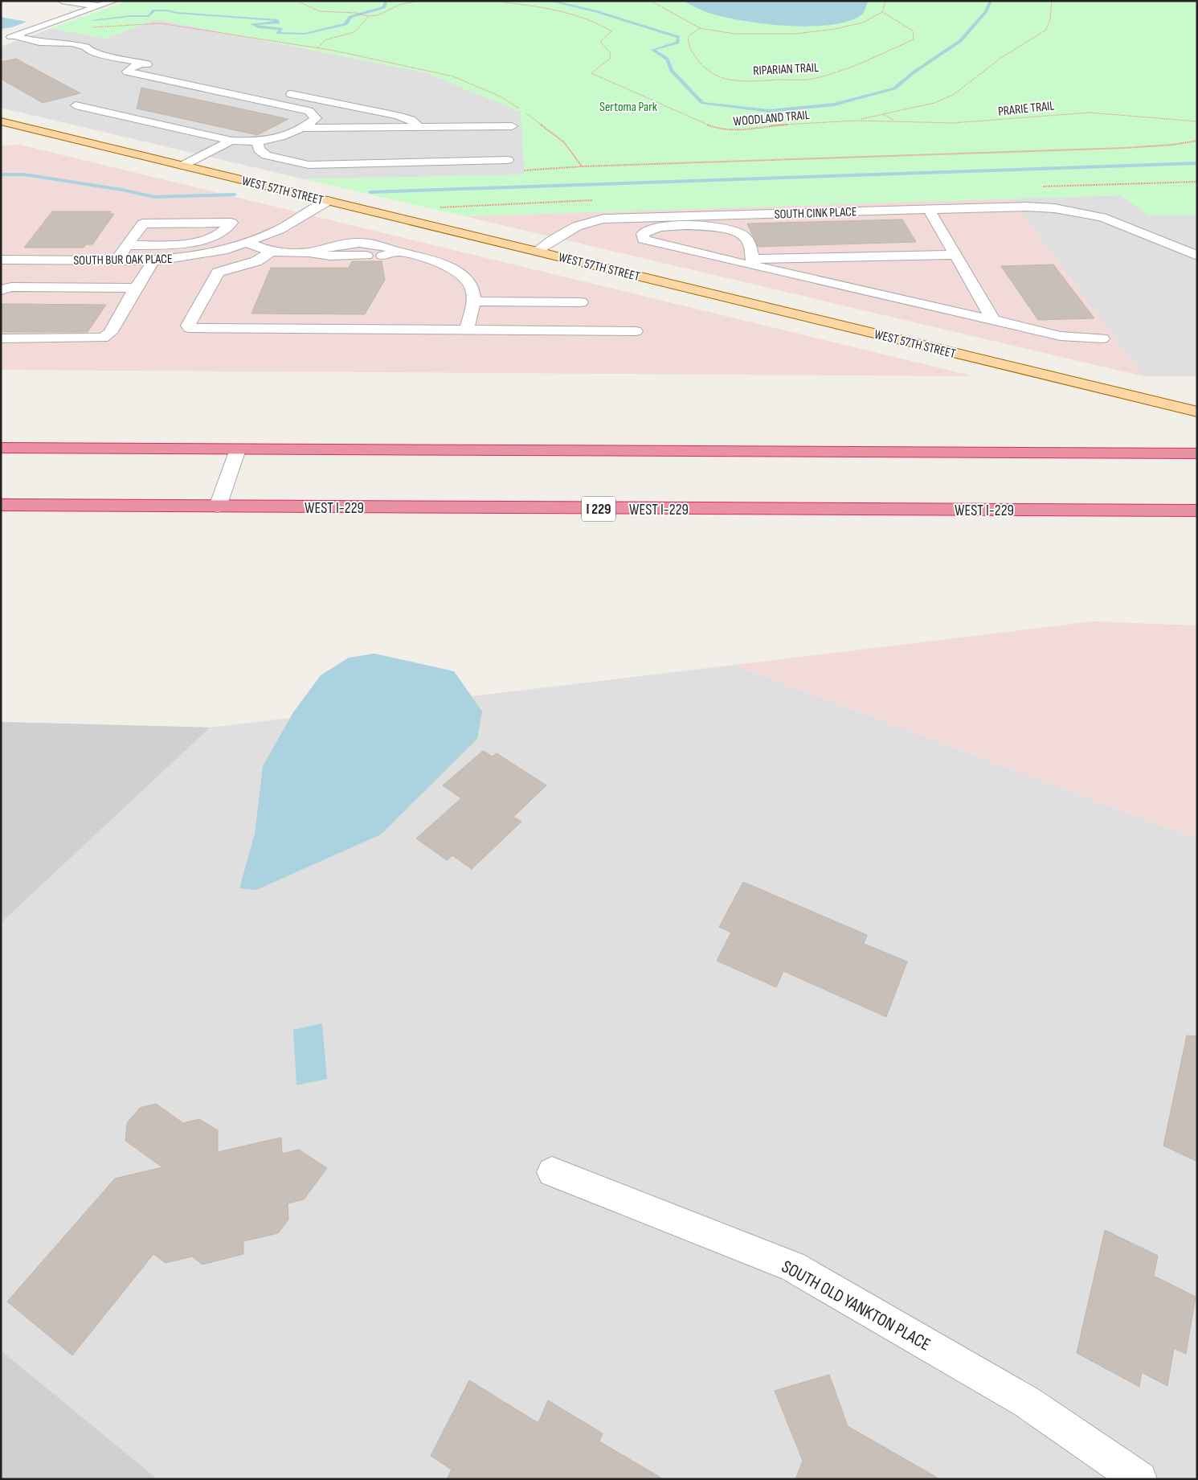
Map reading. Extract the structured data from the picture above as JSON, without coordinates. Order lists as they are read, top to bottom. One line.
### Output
{"streets":{"highway":["WEST I-229","I 229"],"main road":["WEST 57TH STREET"],"street":["SOUTH CINK PLACE","SOUTH BUR OAK PLACE","SOUTH OLD YANKTON PLACE"],"path":["RIPARIAN TRAIL","PRARIE TRAIL","WOODLAND TRAIL"]},"crossings":[["PRARIE TRAIL","WOODLAND TRAIL"],["WEST 57TH STREET","SOUTH CINK PLACE"],["WEST 57TH STREET","SOUTH BUR OAK PLACE"]],"parks":["Sertoma Park"]}
